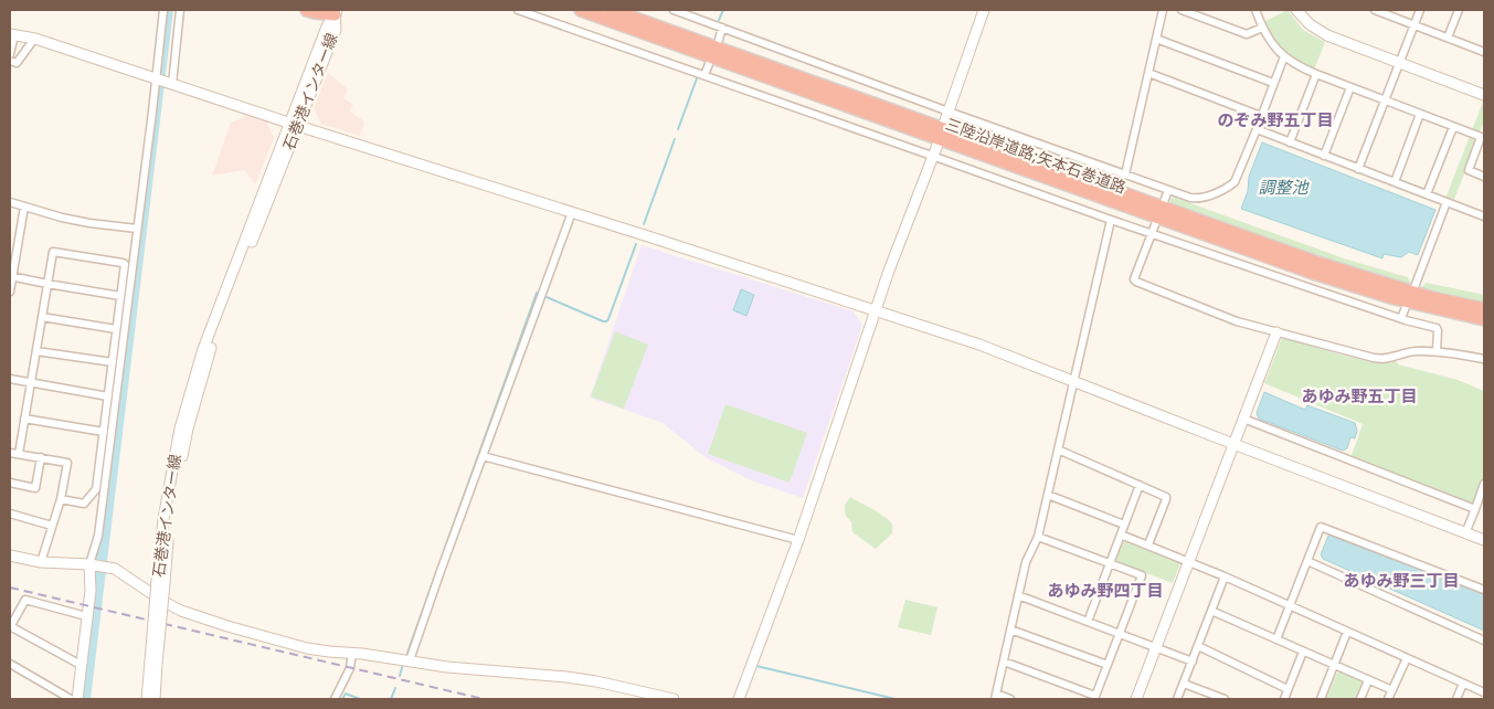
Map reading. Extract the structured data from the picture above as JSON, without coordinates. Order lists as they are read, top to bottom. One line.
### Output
{"streets":{"highway":["三陸沿岸道路;矢本石巻道路"],"street":["石巻港インター線"]},"districts":["のぞみ野五丁目","あゆみ野五丁目","あゆみ野三丁目","あゆみ野四丁目"],"water":["調整池"]}
